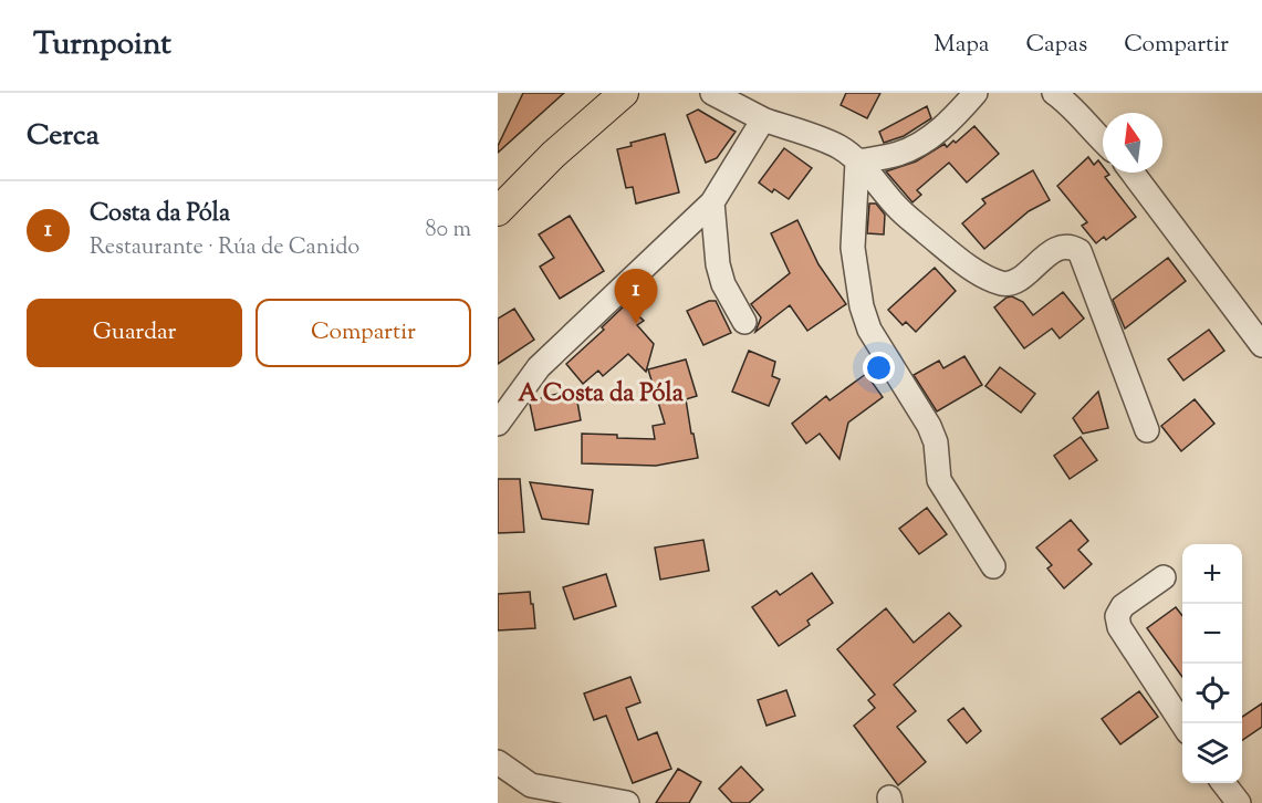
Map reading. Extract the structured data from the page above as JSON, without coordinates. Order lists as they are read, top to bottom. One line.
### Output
{"districts":["A Costa da Póla"],"north":"top","page":{"header":"Turnpoint","nav":["Mapa","Capas","Compartir"],"heading":"Cerca","list":[{"mark":"1","name":"Costa da Póla","note":"Restaurante · Rúa de Canido","value":"80 m"}],"pins":"1","buttons":["Guardar","Compartir"],"map_buttons":["+","−"]}}
